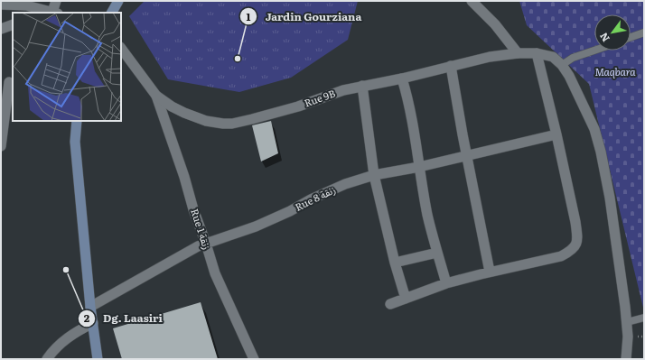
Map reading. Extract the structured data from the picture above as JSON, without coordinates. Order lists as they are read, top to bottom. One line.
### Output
{"streets":{"street":["Rue 9B","Rue 8 زنقة","Rue 1 زنقة"]},"crossings":[["Rue 9B","Rue 1 زنقة"],["Rue 8 زنقة","Rue 1 زنقة"]],"parks":["Maqbara"],"places":["Jardin Gourziana","Dg. Laasiri"],"north":"bottom left"}
